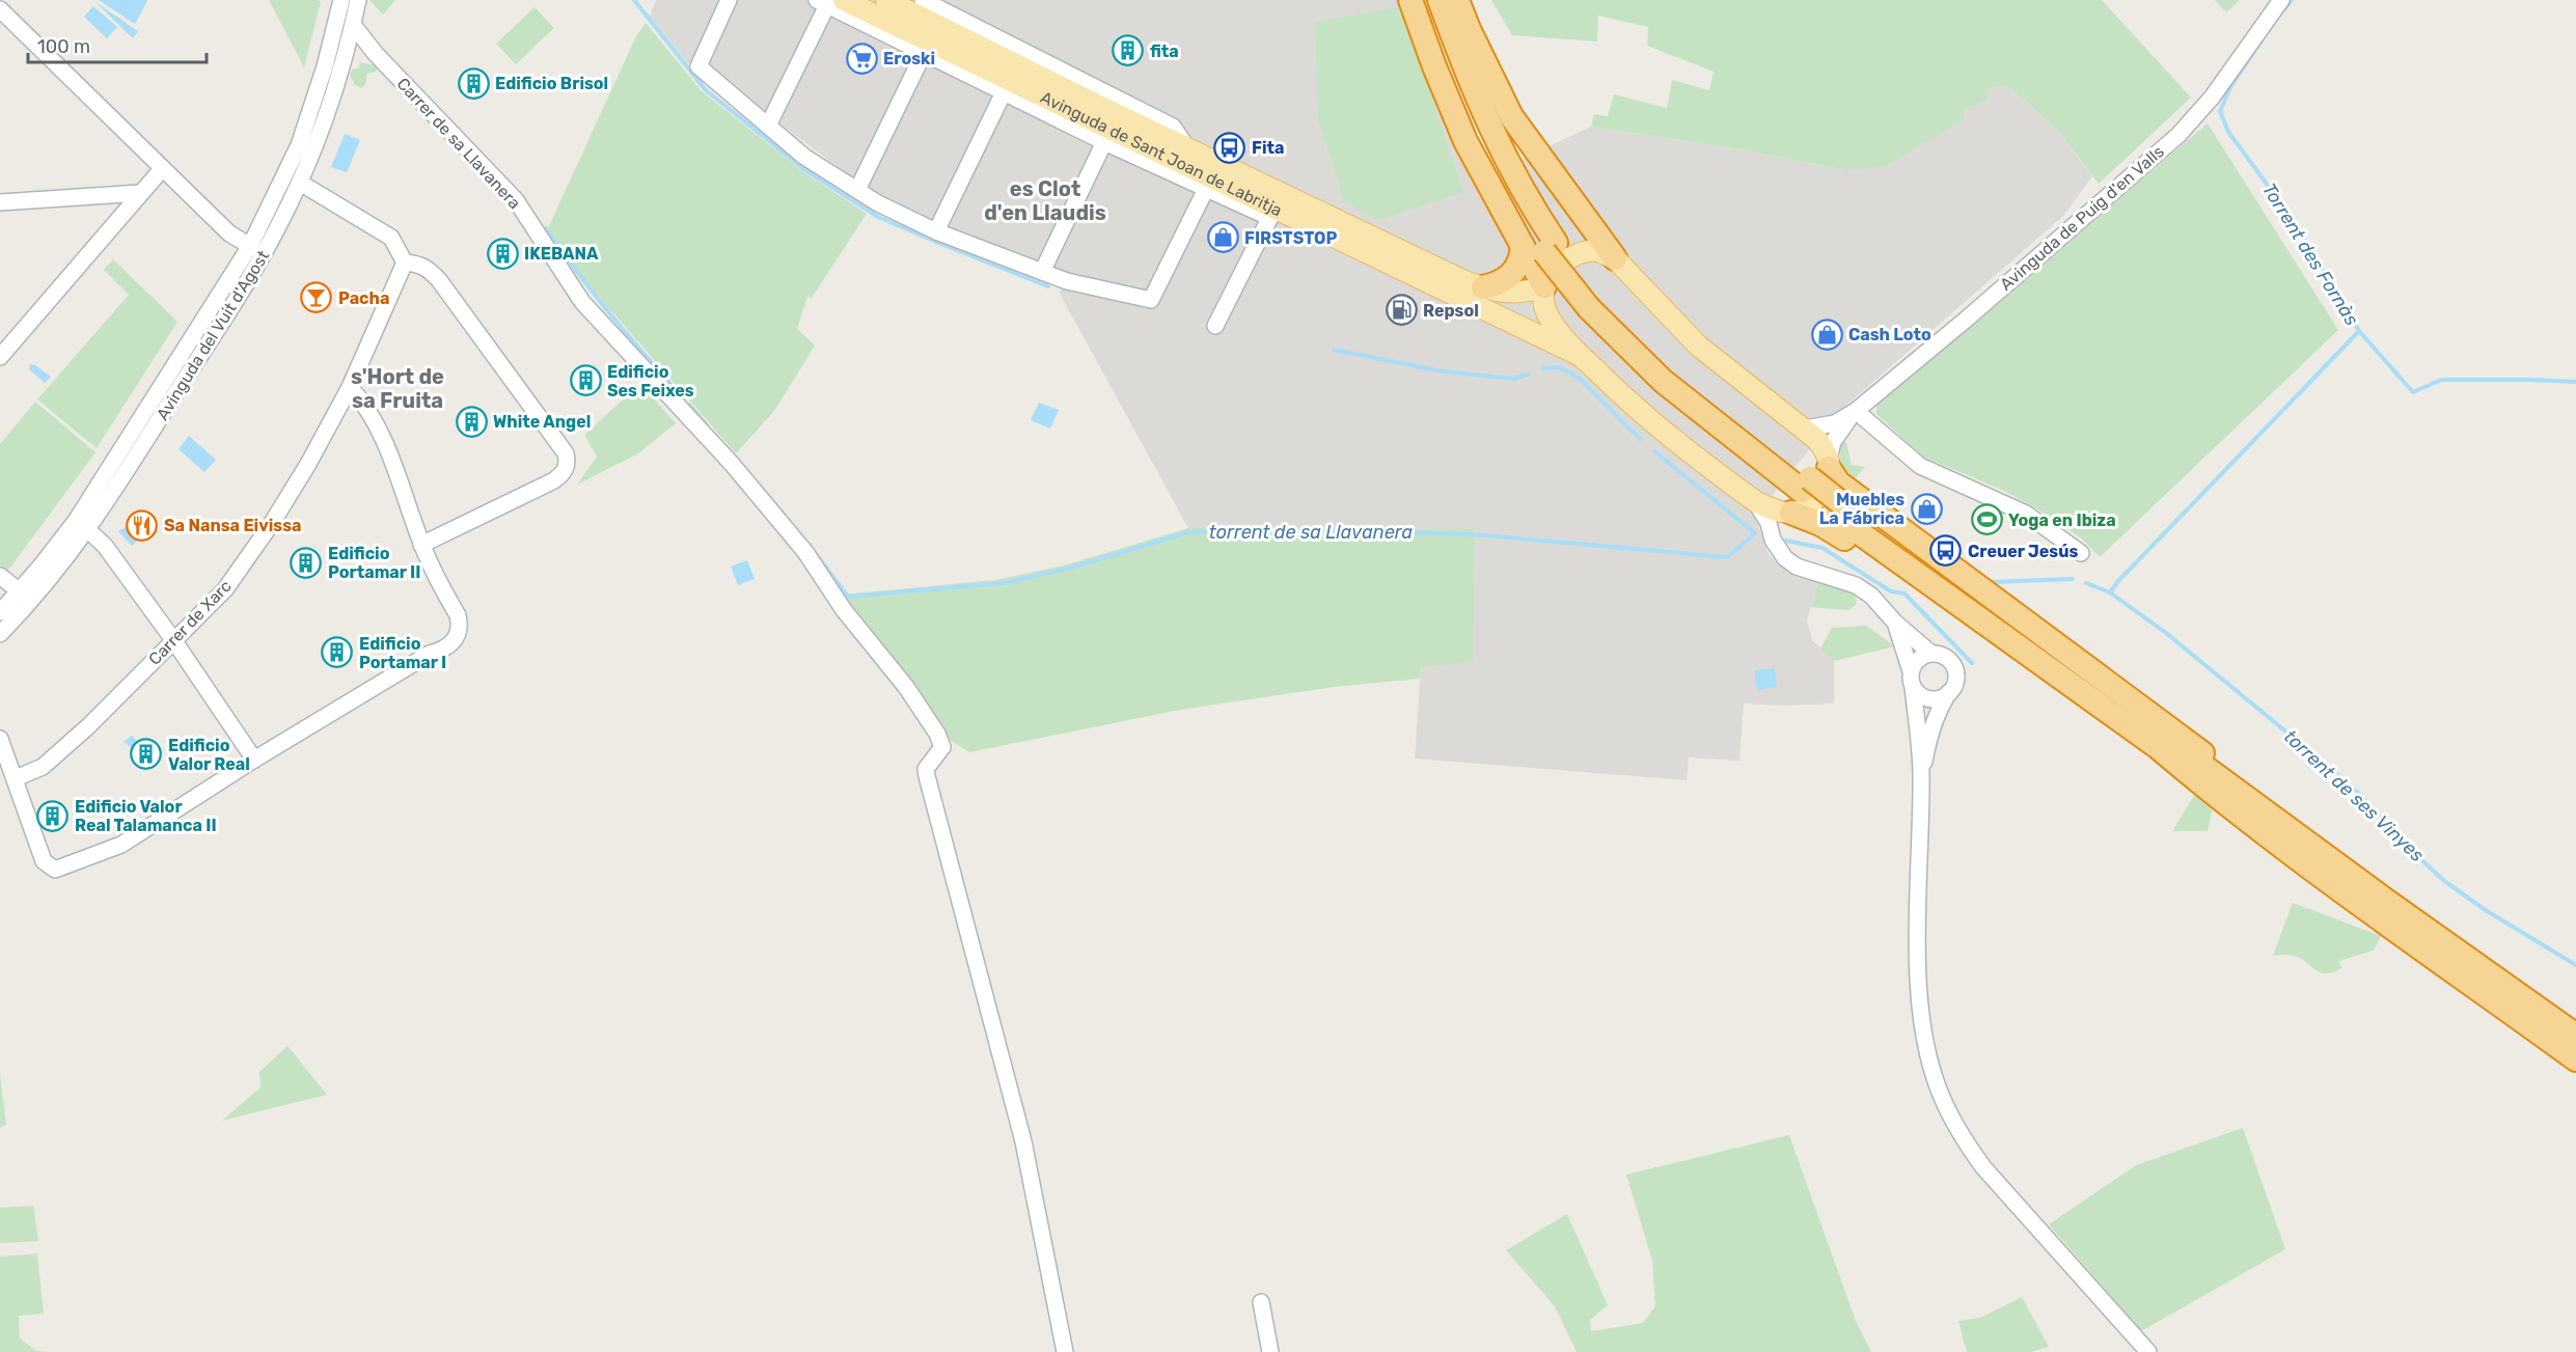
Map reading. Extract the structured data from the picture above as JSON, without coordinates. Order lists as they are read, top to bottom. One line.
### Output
{"streets":{"main road":["Avinguda de Sant Joan de Labritja"],"street":["Carrer de sa Llavanera","Avinguda de Puig d'en Valls","Avinguda del Vuit d'Agost","Carrer de Xarc"]},"crossings":[["Carrer de sa Llavanera","Avinguda del Vuit d'Agost"]],"districts":["es Clot d'en Llaudis","s'Hort de sa Fruita"],"water":["Torrent des Fornàs","torrent de sa Llavanera","torrent de ses Vinyes"],"places":{"building":["fita","Edificio Brisol","IKEBANA","Edificio Ses Feixes","White Angel","Edificio Portamar II","Edificio Portamar I","Edificio Valor Real","Edificio Valor Real Talamanca II"],"supermarket":["Eroski"],"bus stop":["Fita","Creuer Jesús"],"shop":["FIRSTSTOP","Cash Loto","Muebles La Fábrica"],"bar":["Pacha"],"fuel station":["Repsol"],"sports":["Yoga en Ibiza"],"restaurant":["Sa Nansa Eivissa"]},"scale_bar":"100 m"}
